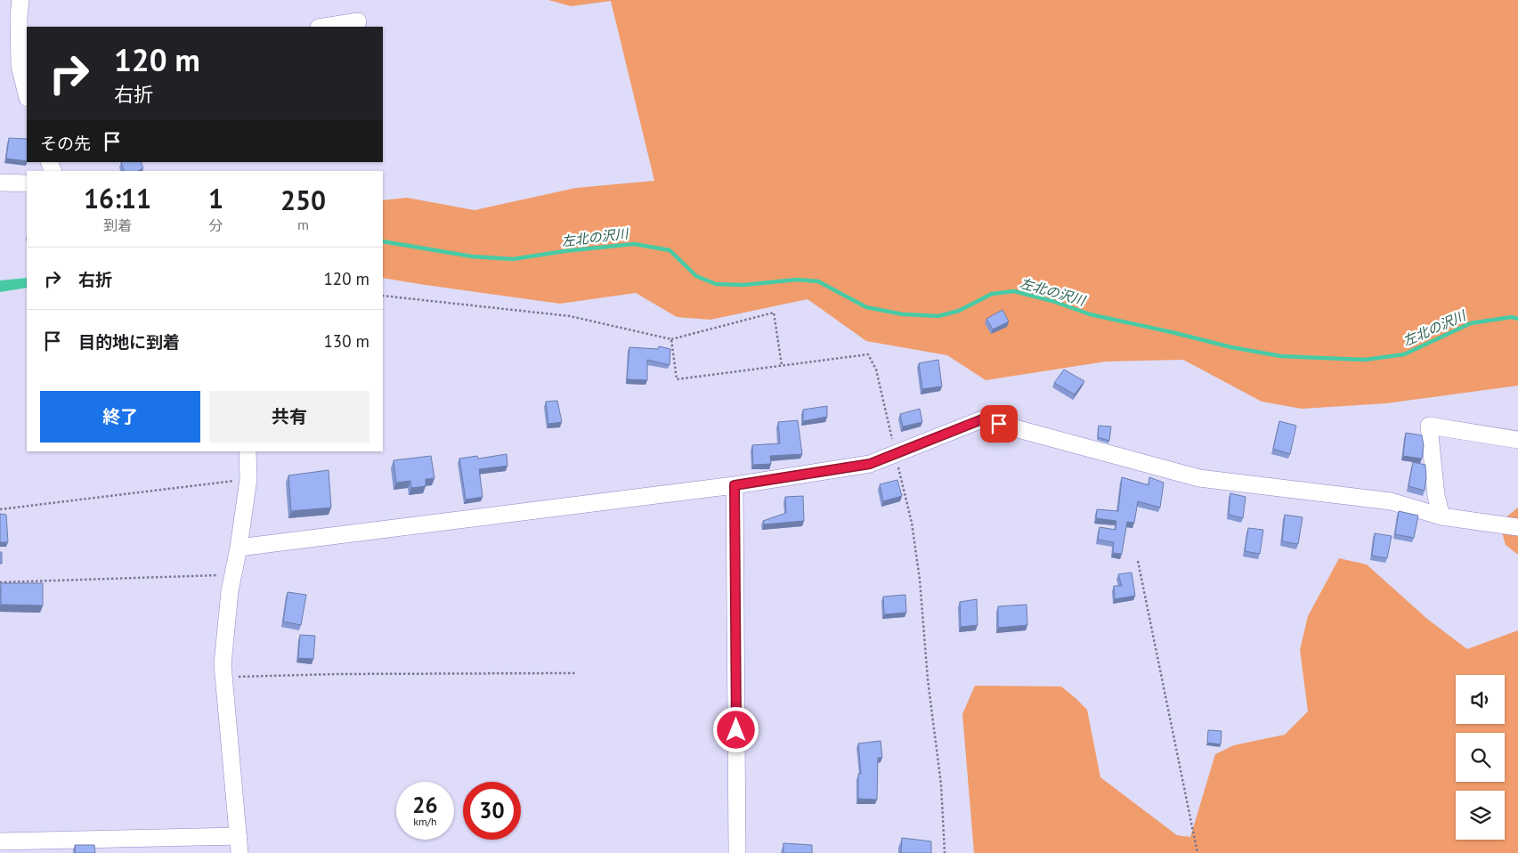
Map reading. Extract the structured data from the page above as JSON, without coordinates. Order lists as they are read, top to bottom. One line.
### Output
{"water":["左北の沢川"],"page":{"turn":["120 m","右折"],"then":"その先","eta":["16:11","到着","1","分","250","m"],"list":[{"name":"右折","value":"120 m"},{"name":"目的地に到着","value":"130 m"}],"buttons":["終了","共有"],"speed":"26 km/h","limit":"30"}}
